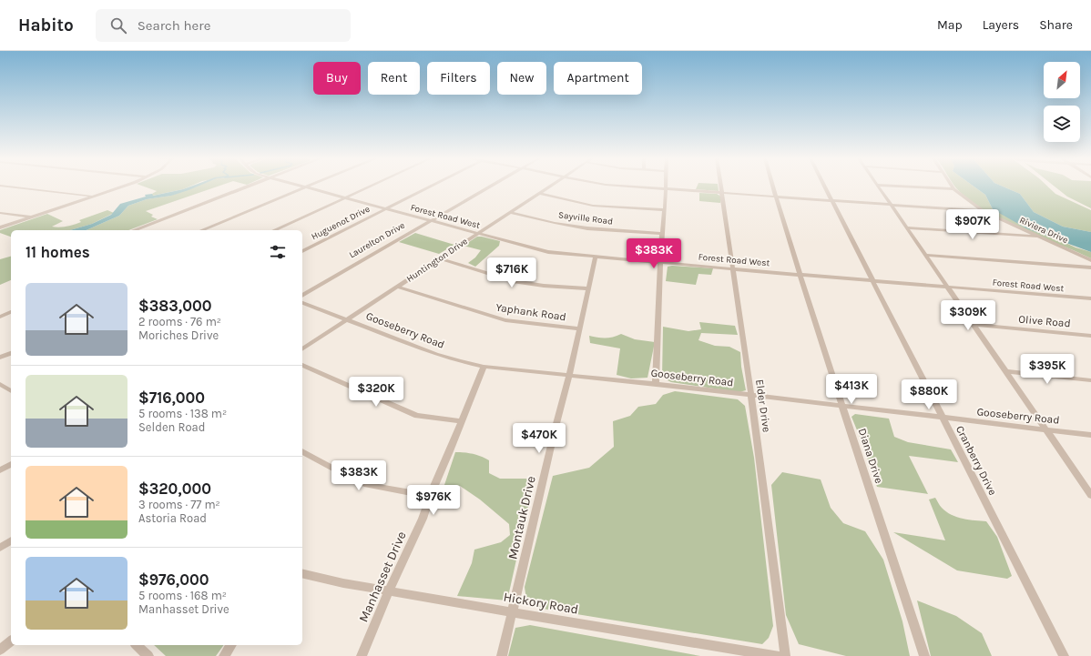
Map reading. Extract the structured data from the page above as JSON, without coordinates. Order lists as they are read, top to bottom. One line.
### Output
{"streets":{"street":["Forest Road West","Sayville Road","Huguenot Drive","Riviera Drive","Laurelton Drive","Huntington Drive","Yaphank Road","Olive Road","Gooseberry Road","Elder Drive","Diana Drive","Cranberry Drive","Montauk Drive","Manhasset Drive","Hickory Road"]},"crossings":[["Forest Road West","Huguenot Drive"],["Forest Road West","Laurelton Drive"],["Forest Road West","Huntington Drive"],["Forest Road West","Elder Drive"],["Forest Road West","Diana Drive"],["Forest Road West","Cranberry Drive"],["Forest Road West","Montauk Drive"],["Sayville Road","Huntington Drive"],["Huntington Drive","Yaphank Road"],["Huntington Drive","Gooseberry Road"],["Yaphank Road","Montauk Drive"],["Gooseberry Road","Elder Drive"],["Gooseberry Road","Diana Drive"],["Gooseberry Road","Cranberry Drive"],["Gooseberry Road","Montauk Drive"],["Gooseberry Road","Manhasset Drive"],["Montauk Drive","Hickory Road"],["Manhasset Drive","Hickory Road"]],"north":"top right","page":{"header":"Habito","search":"Search here","nav":["Map","Layers","Share"],"chip":["Buy","Rent","Filters","New","Apartment"],"price":["$907K","$383K","$716K","$309K","$395K","$413K","$320K","$880K","$470K","$383K","$976K"],"heading":"11 homes","list":[{"name":"$383,000","note":"2 rooms · 76 m² · Moriches Drive"},{"name":"$716,000","note":"5 rooms · 138 m² · Selden Road"},{"name":"$320,000","note":"3 rooms · 77 m² · Astoria Road"},{"name":"$976,000","note":"5 rooms · 168 m² · Manhasset Drive"}]}}
